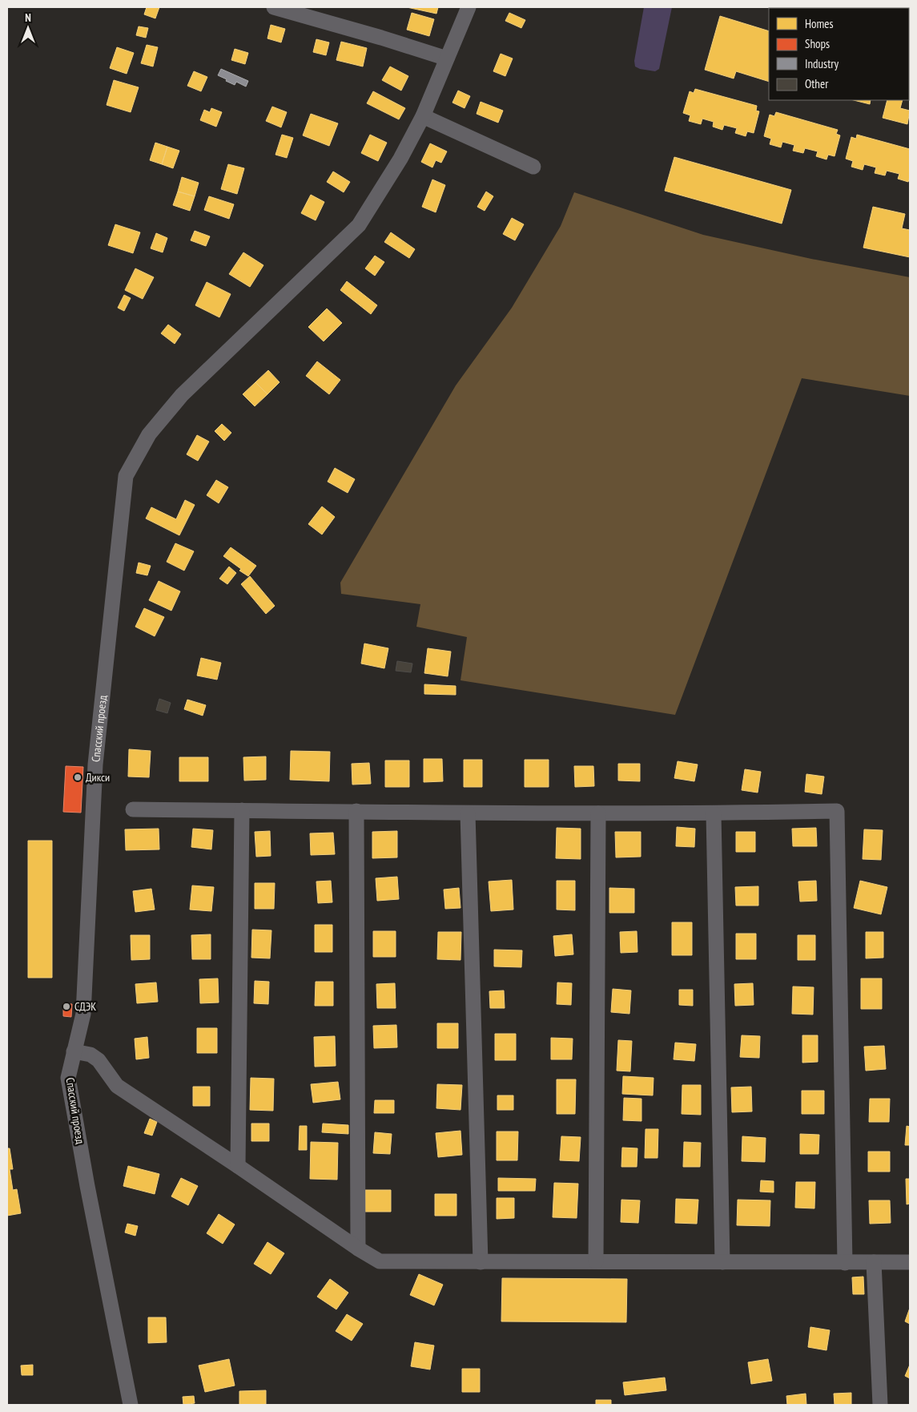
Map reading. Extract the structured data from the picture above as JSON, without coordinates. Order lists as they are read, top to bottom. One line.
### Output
{"streets":{"street":["Спасский проезд"]},"places":["Дикси","СДЭК"],"legend":["Homes","Shops","Industry","Other"],"north":"top"}
